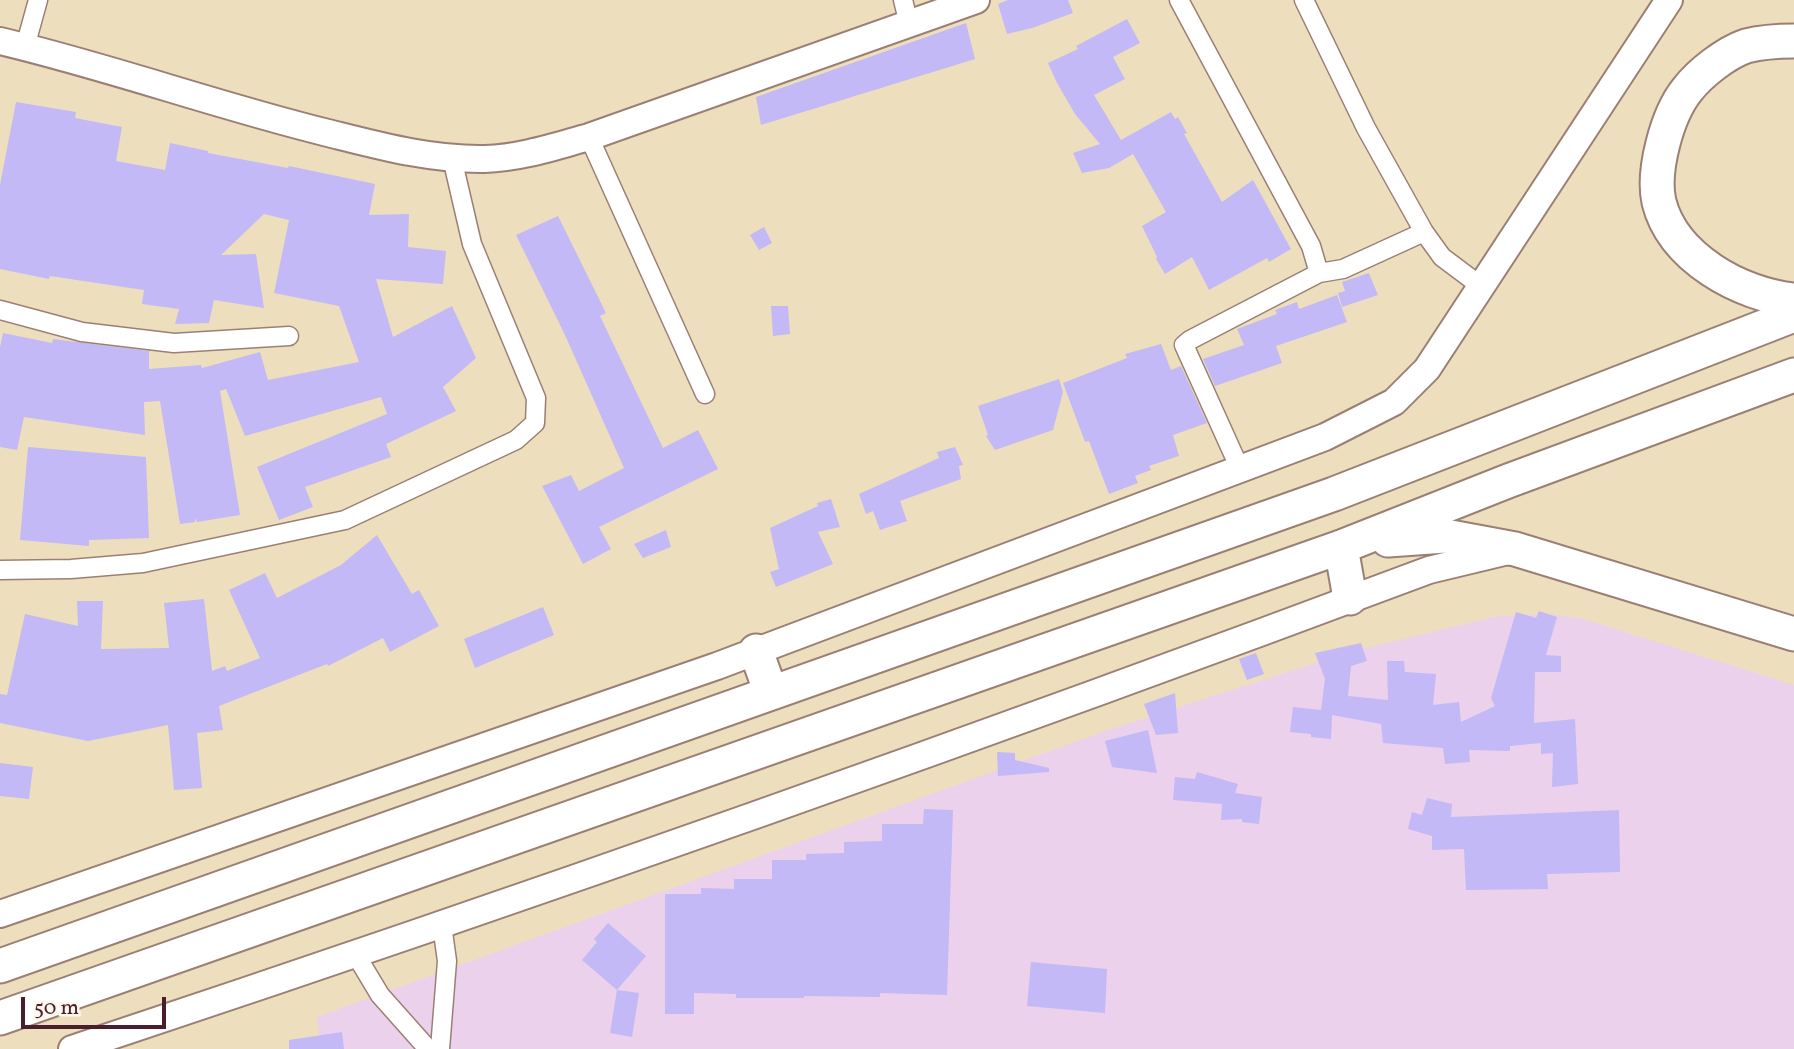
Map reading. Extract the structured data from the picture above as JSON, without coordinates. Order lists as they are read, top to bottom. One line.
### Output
{"scale_bar":"50 m"}
